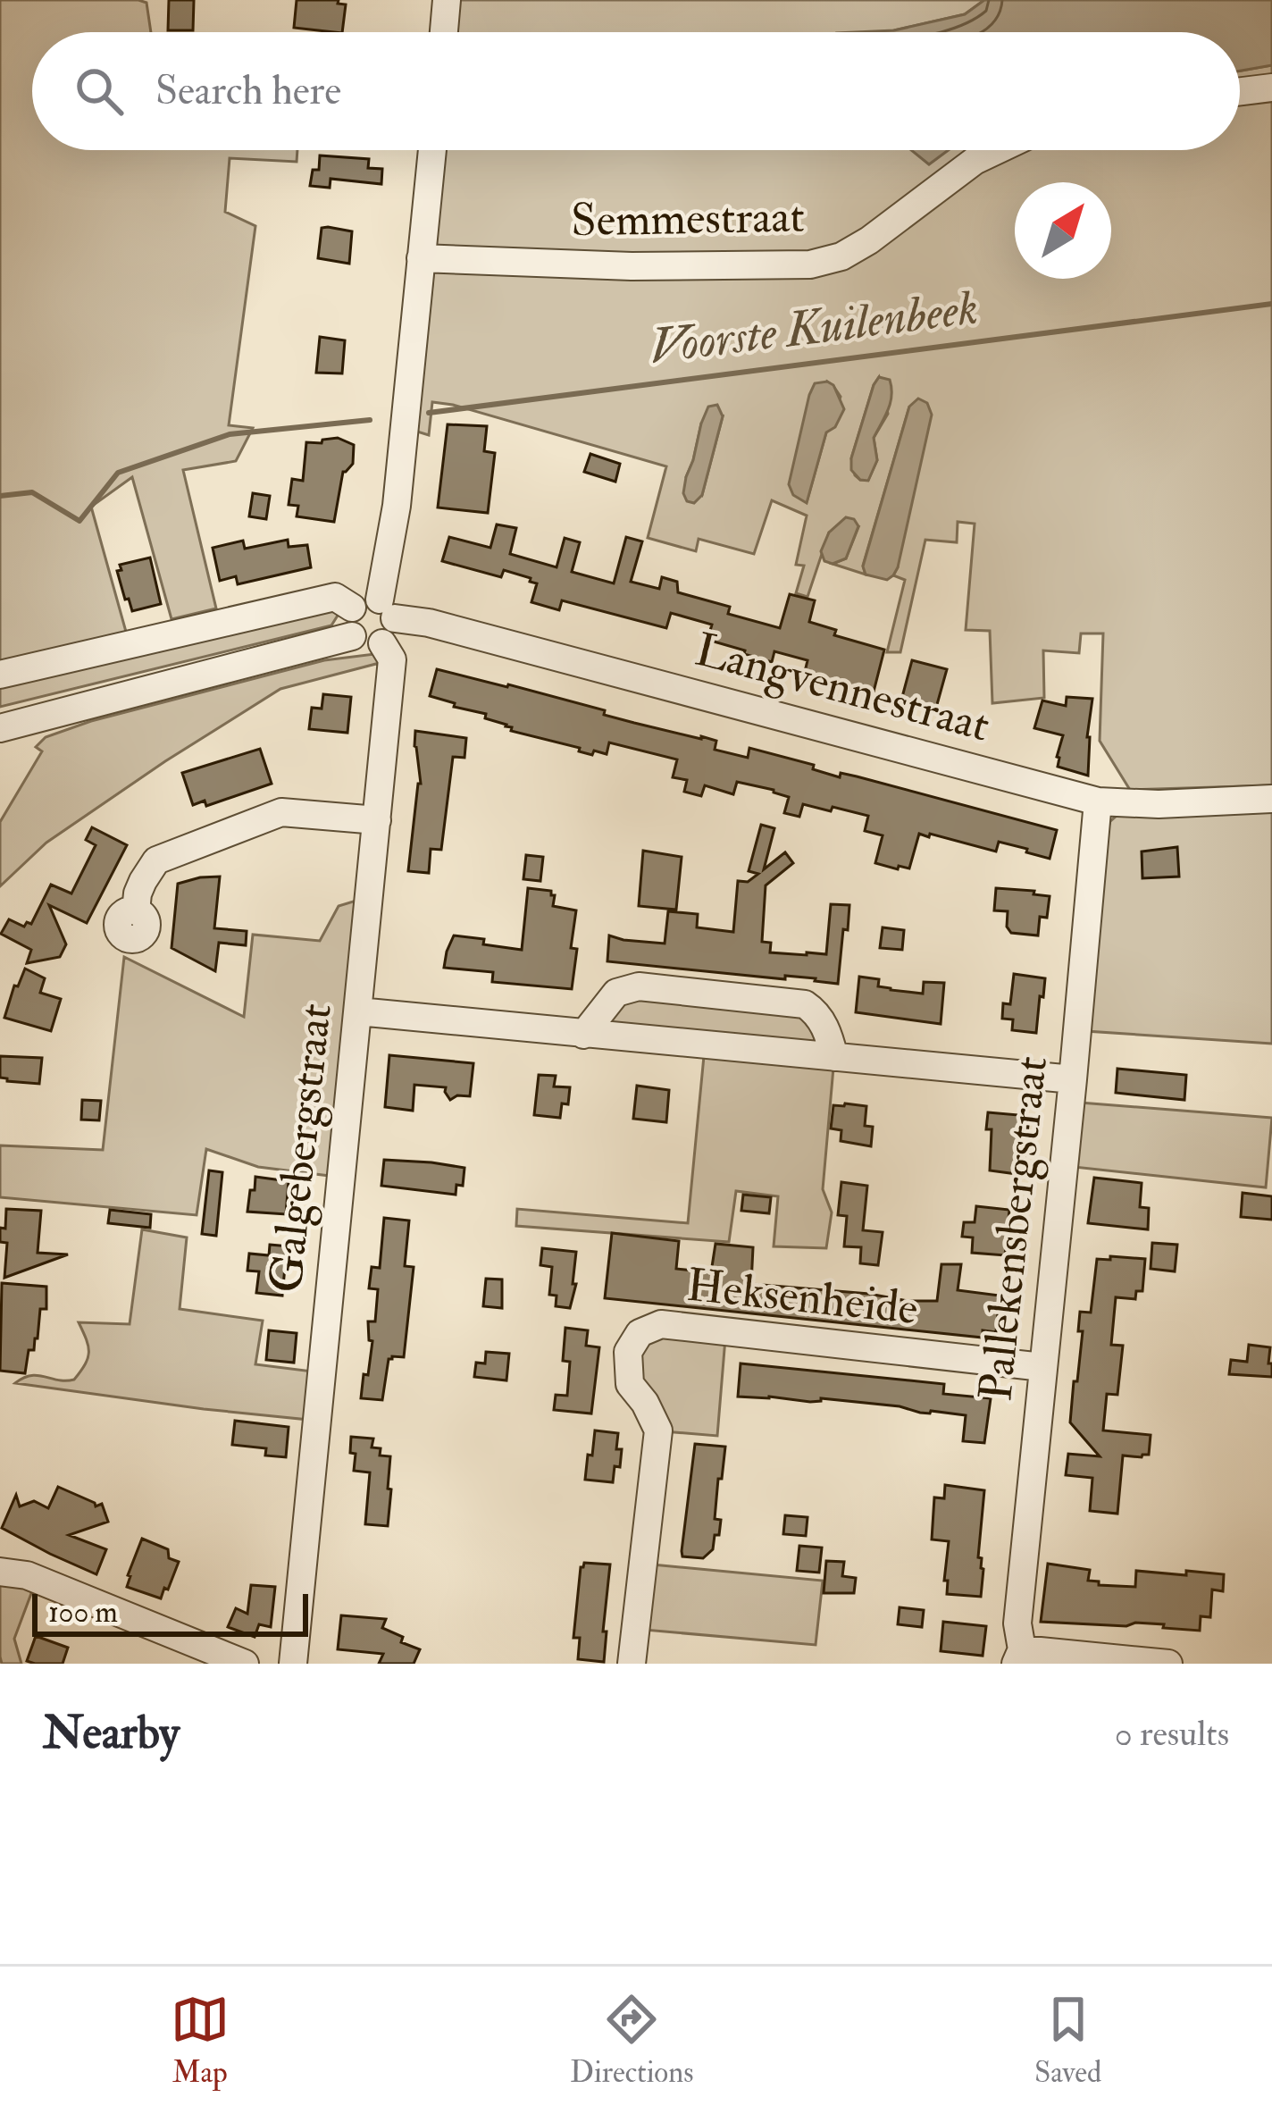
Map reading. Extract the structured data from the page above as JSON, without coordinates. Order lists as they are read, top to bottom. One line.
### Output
{"streets":{"street":["Semmestraat","Langvennestraat","Galgebergstraat","Pallekensbergstraat","Heksenheide"]},"crossings":[["Semmestraat","Galgebergstraat"],["Langvennestraat","Galgebergstraat"],["Langvennestraat","Pallekensbergstraat"],["Pallekensbergstraat","Heksenheide"]],"water":["Voorste Kuilenbeek"],"scale_bar":"100 m","north":"top right","page":{"search":"Search here","scale":"100 m","heading":["Nearby","0 results"],"nav":["Map","Directions","Saved"]}}
